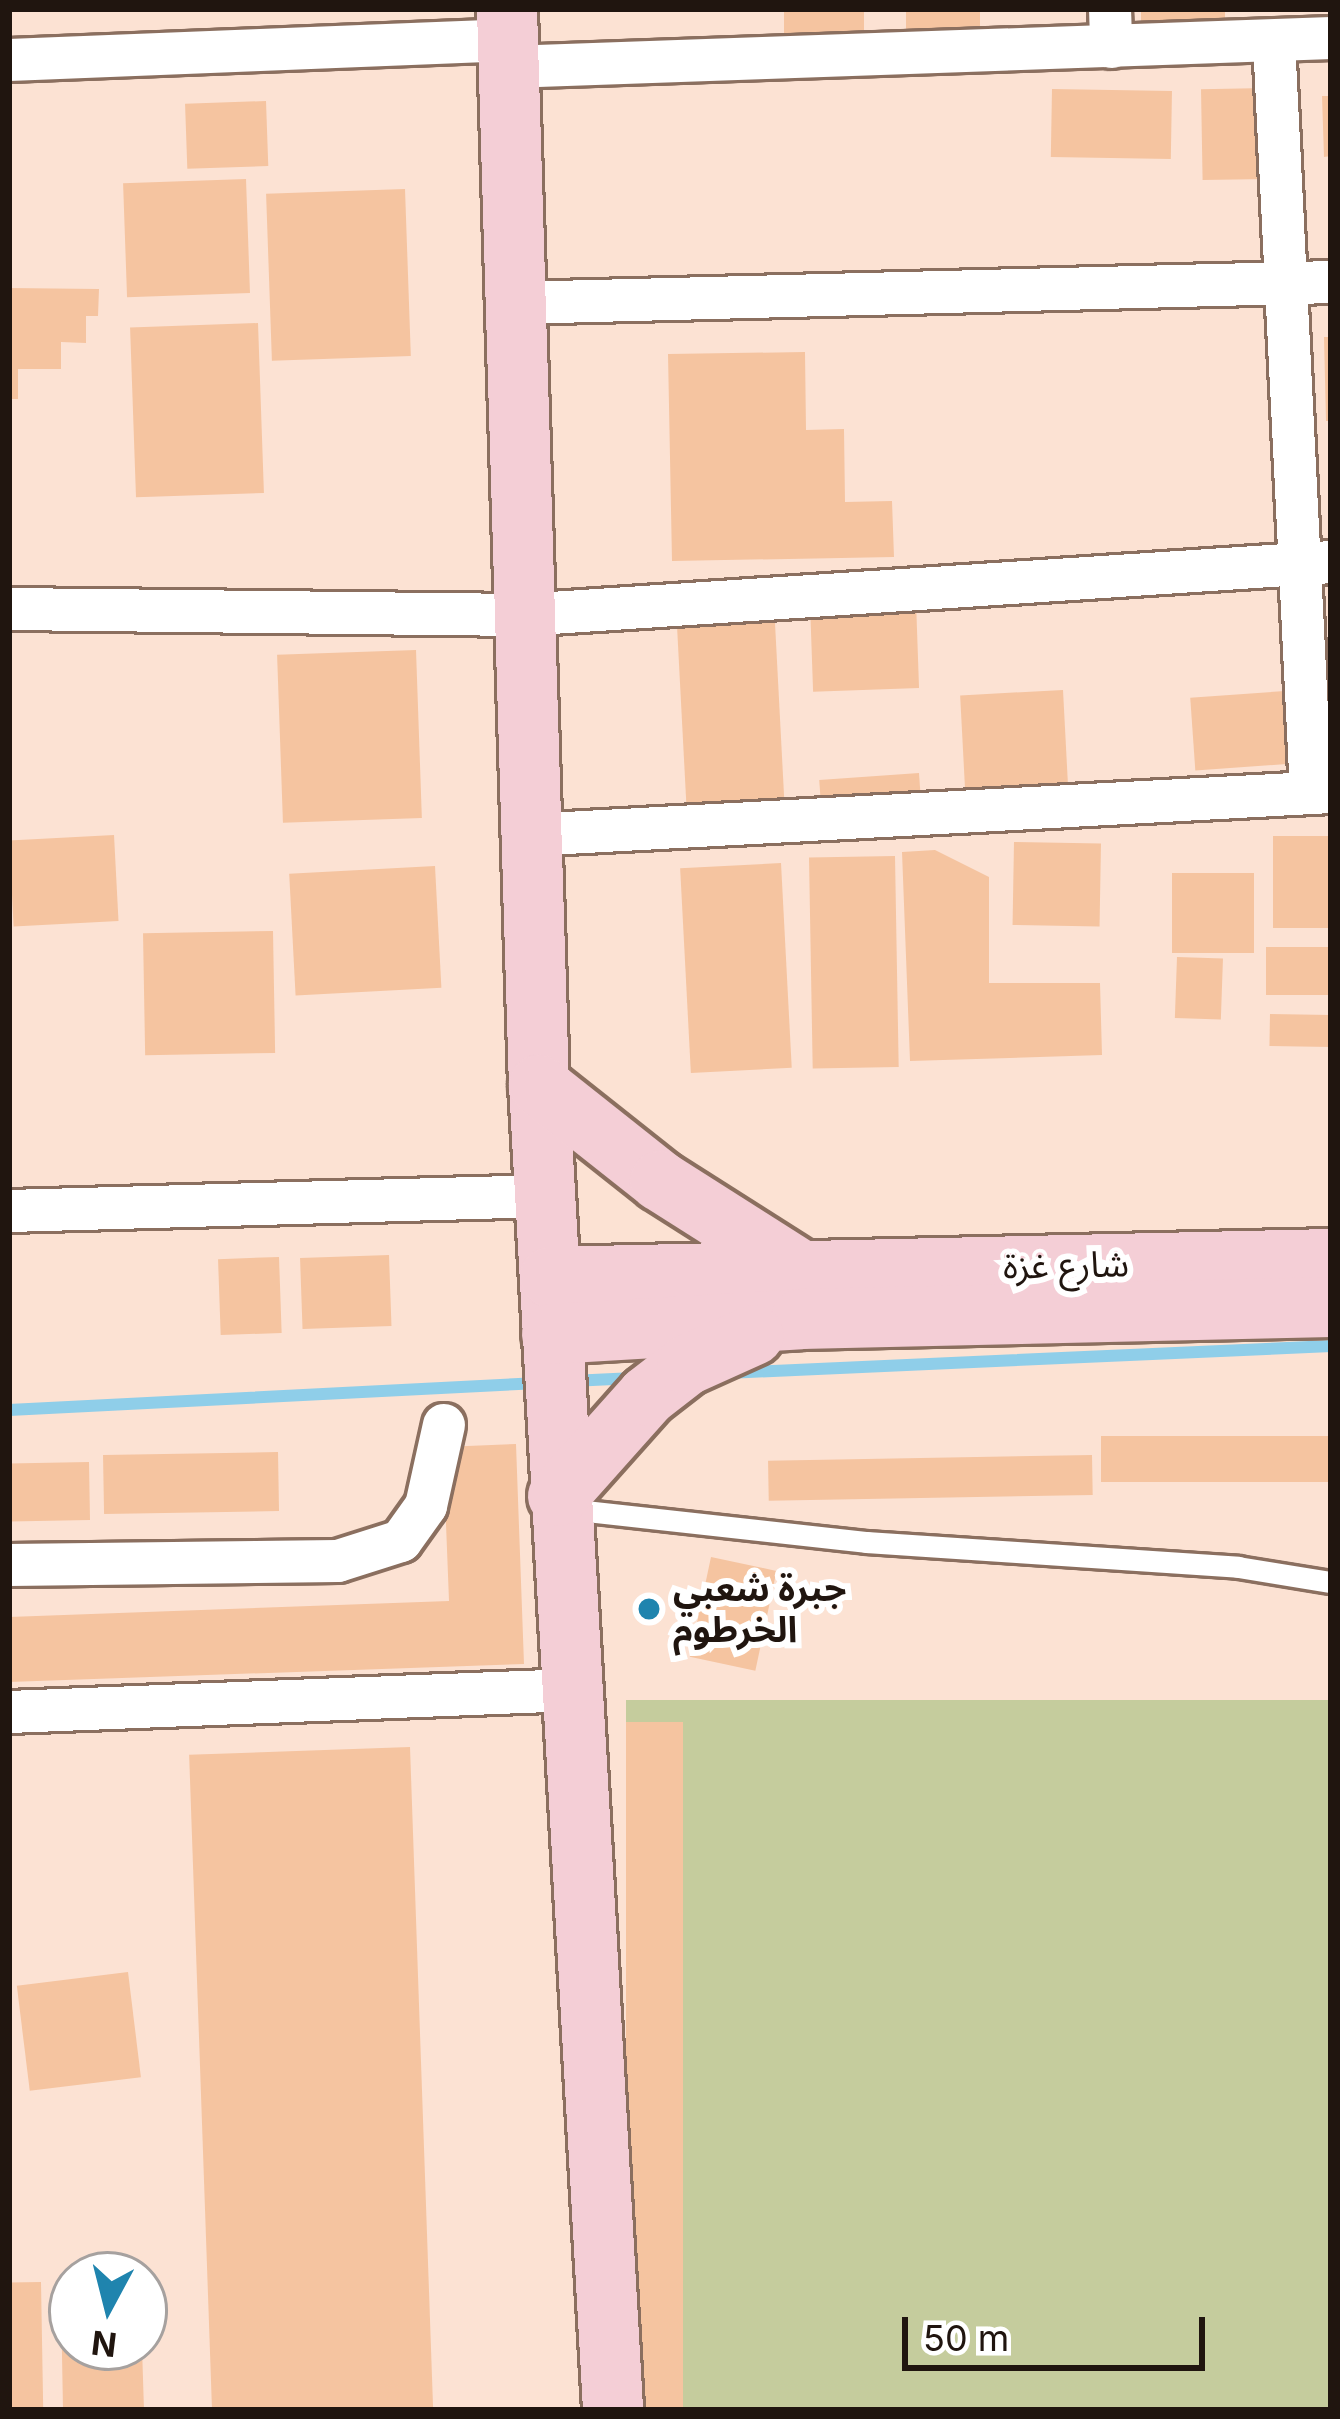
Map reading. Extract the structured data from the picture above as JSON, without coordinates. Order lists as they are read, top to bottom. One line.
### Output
{"streets":{"main road":["شارع غزة"]},"places":["جبرة شعبي الخرطوم"],"scale_bar":"50 m","north":"bottom"}
